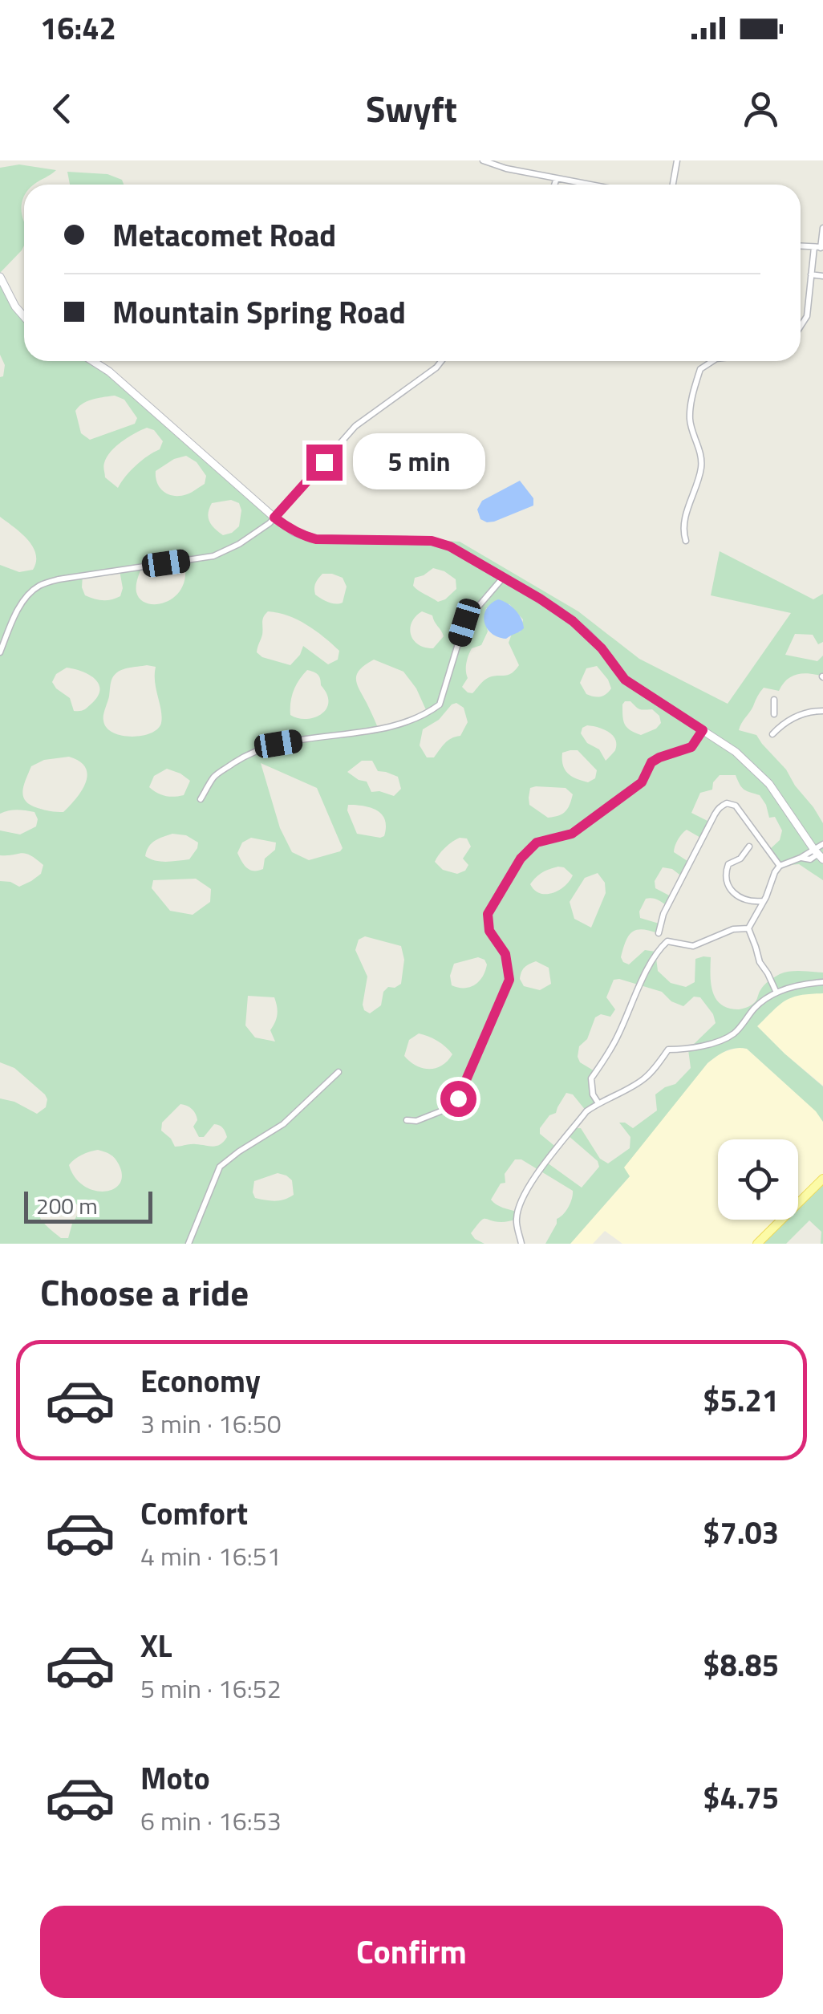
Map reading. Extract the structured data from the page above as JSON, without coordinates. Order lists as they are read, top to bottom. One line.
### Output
{"scale_bar":"200 m","page":{"status":"16:42","header":"Swyft","banner":["Metacomet Road","Mountain Spring Road"],"bubble":"5 min","scale":"200 m","heading":"Choose a ride","list":[{"name":"Economy","note":"3 min · 16:50","value":"$5.21"},{"name":"Comfort","note":"4 min · 16:51","value":"$7.03"},{"name":"XL","note":"5 min · 16:52","value":"$8.85"},{"name":"Moto","note":"6 min · 16:53","value":"$4.75"}],"buttons":"Confirm"}}
